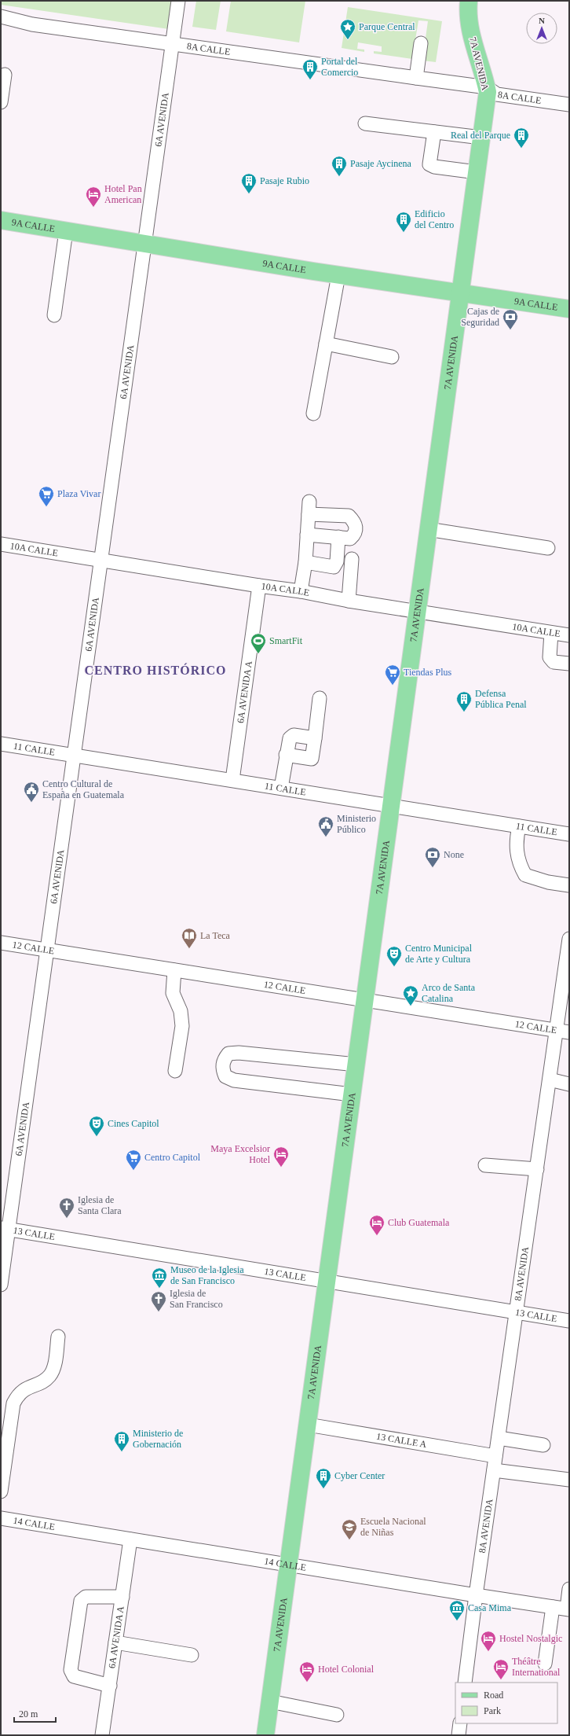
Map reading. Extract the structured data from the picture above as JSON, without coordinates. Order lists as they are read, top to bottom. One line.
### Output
{"streets":{"main road":["7A AVENIDA","9A CALLE"],"street":["8A CALLE","6A AVENIDA","10A CALLE","6A AVENIDA A","11 CALLE","12 CALLE","13 CALLE","8A AVENIDA","13 CALLE A","14 CALLE"]},"crossings":[["8A CALLE","7A AVENIDA"],["8A CALLE","6A AVENIDA"],["7A AVENIDA","9A CALLE"],["7A AVENIDA","10A CALLE"],["7A AVENIDA","11 CALLE"],["7A AVENIDA","12 CALLE"],["7A AVENIDA","13 CALLE"],["7A AVENIDA","13 CALLE A"],["7A AVENIDA","14 CALLE"],["6A AVENIDA","9A CALLE"],["6A AVENIDA","10A CALLE"],["6A AVENIDA","11 CALLE"],["6A AVENIDA","12 CALLE"],["6A AVENIDA","13 CALLE"],["10A CALLE","6A AVENIDA A"],["6A AVENIDA A","11 CALLE"],["6A AVENIDA A","14 CALLE"],["12 CALLE","8A AVENIDA"],["13 CALLE","8A AVENIDA"],["8A AVENIDA","13 CALLE A"],["8A AVENIDA","14 CALLE"]],"districts":["CENTRO HISTÓRICO"],"places":{"place":["Parque Central","Arco de Santa Catalina"],"building":["Portal del Comercio","Real del Parque","Pasaje Aycinena","Pasaje Rubio","Edificio del Centro","Defensa Pública Penal","Ministerio de Gobernación","Cyber Center"],"hotel":["Hotel Pan American","Maya Excelsior Hotel","Club Guatemala","Hostel Nostalgic","Théâtre International","Hotel Colonial"],"bank":["Cajas de Seguridad","None"],"supermarket":["Plaza Vivar","Tiendas Plus","Centro Capitol"],"sports":["SmartFit"],"public building":["Centro Cultural de España en Guatemala","Ministerio Público"],"library":["La Teca"],"theatre":["Centro Municipal de Arte y Cultura","Cines Capitol"],"church":["Iglesia de Santa Clara","Iglesia de San Francisco"],"museum":["Museo de la Iglesia de San Francisco","Casa Mima"],"school or university":["Escuela Nacional de Niñas"]},"legend":["Road","Park"],"scale_bar":"20 m","north":"top"}
